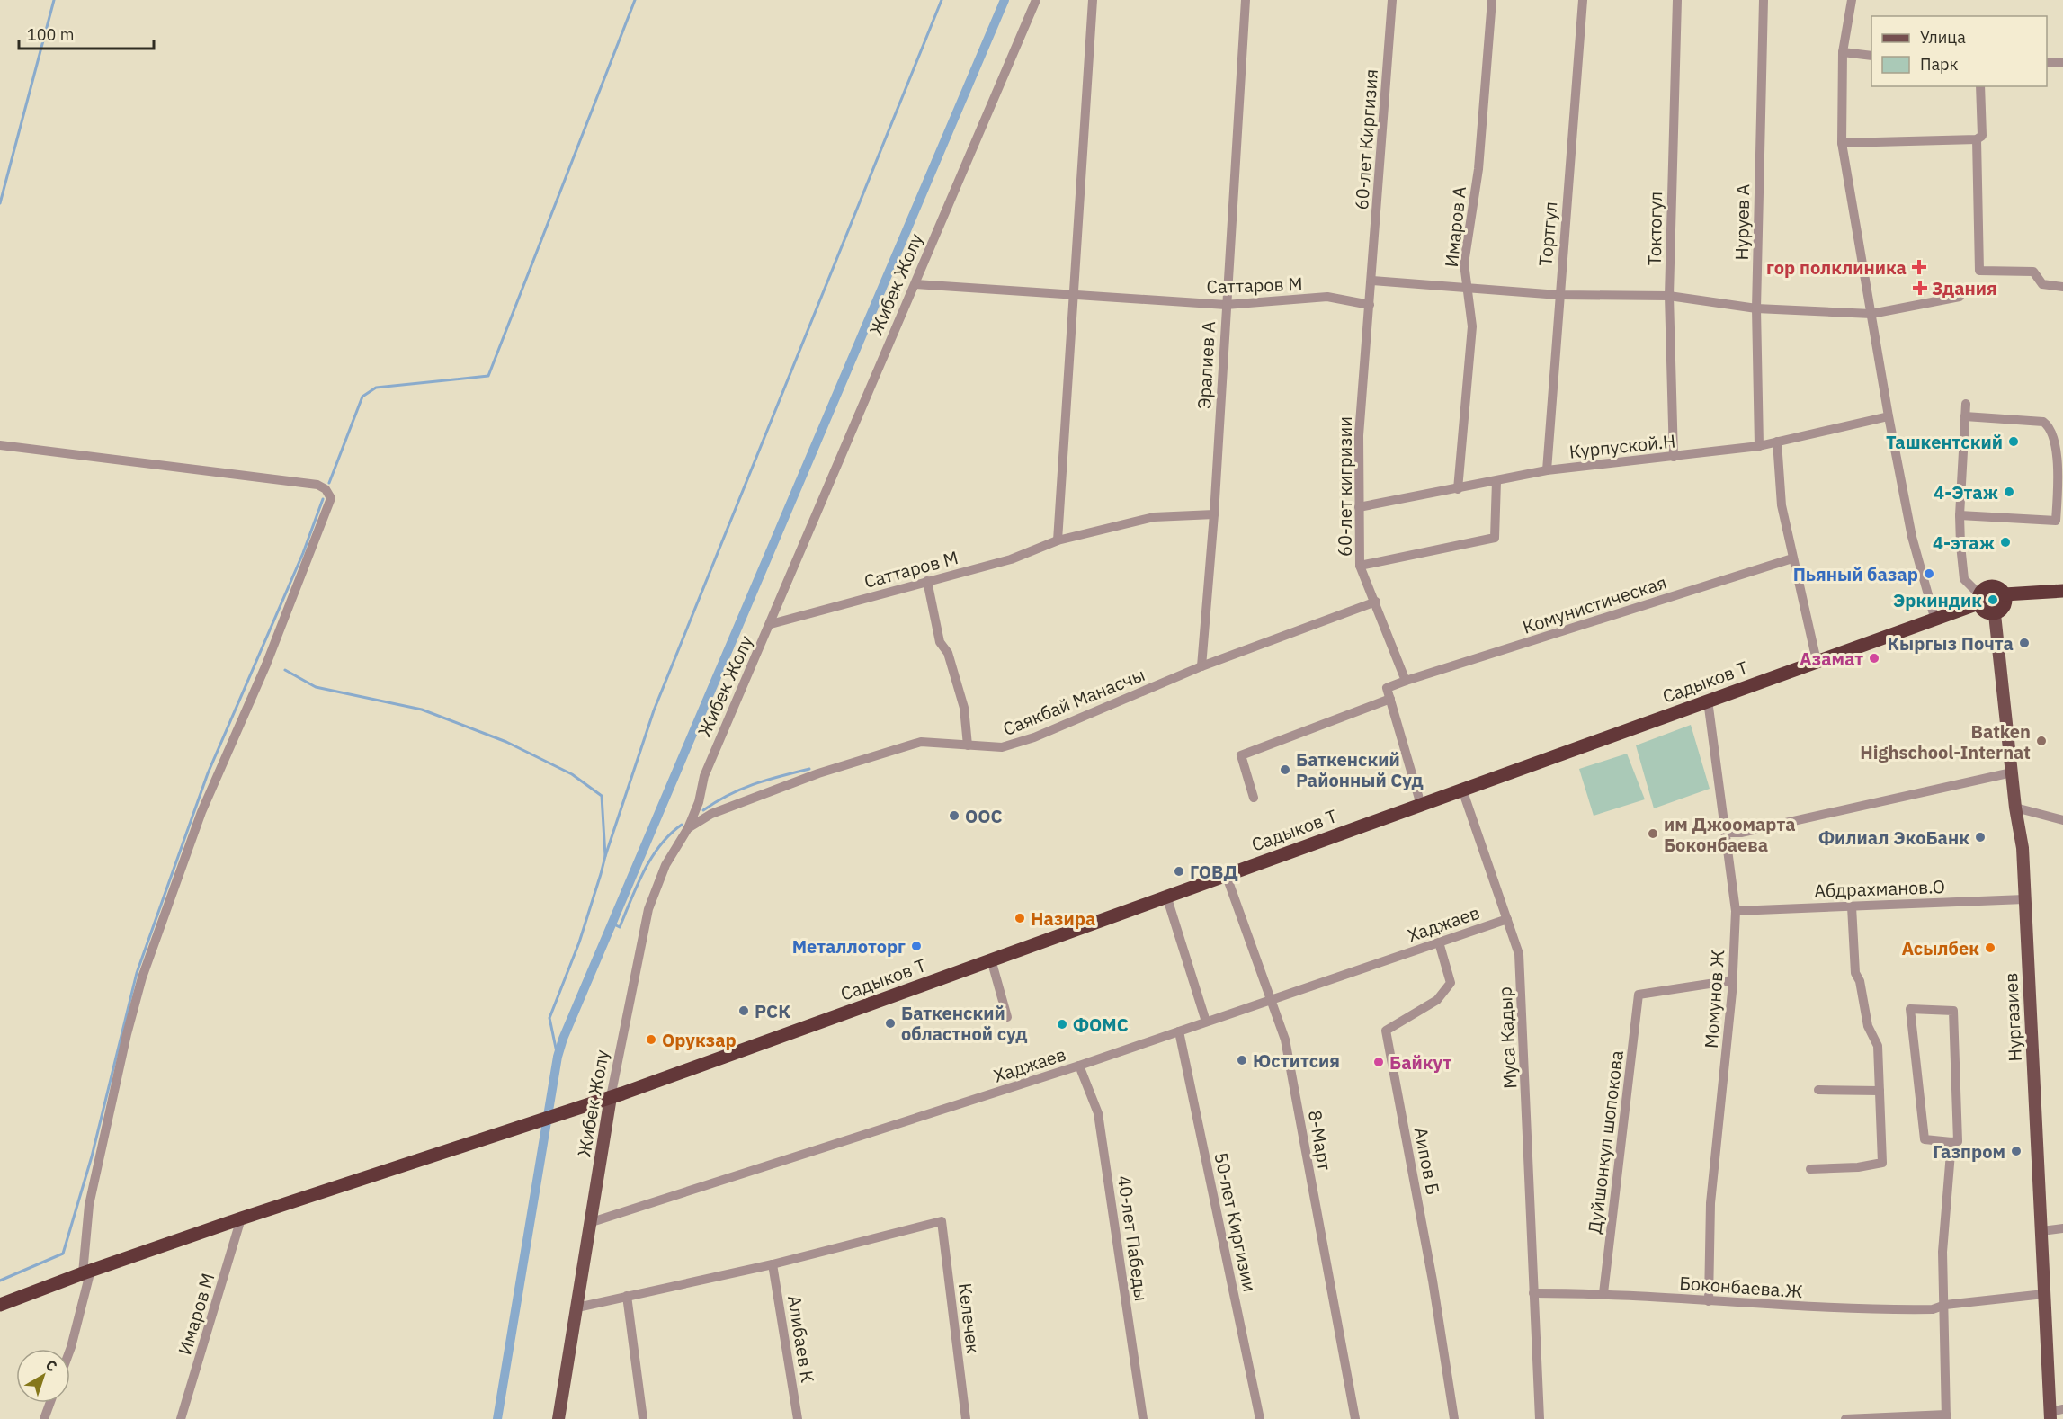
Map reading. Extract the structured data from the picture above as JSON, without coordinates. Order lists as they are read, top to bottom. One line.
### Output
{"streets":{"highway":["Садыков Т"],"main road":["Жибек Жолу","Нургазиев"],"street":["60-лет Киргизия","Нуруев А","Имаров А","Токтогул","Тортгул","Саттаров М","Эралиев А","Курпуской.Н","60-лет кигризии","Комунистическая","Саякбай Манасчы","Абдрахманов.О","Хаджаев","Момунов Ж","Муса Кадыр","8-Март","Дуйшонкул шопокова","Аипов Б","50-лет Киргизии","40-лет Пабеды","Боконбаева.Ж","Имаров М","Келечек","Алибаев К"]},"crossings":[["60-лет Киргизия","Саттаров М"],["60-лет Киргизия","60-лет кигризии"],["Нуруев А","Курпуской.Н"],["Имаров А","Курпуской.Н"],["Токтогул","Курпуской.Н"],["Тортгул","Курпуской.Н"],["Жибек Жолу","Саттаров М"],["Жибек Жолу","Садыков Т"],["Жибек Жолу","Саякбай Манасчы"],["Жибек Жолу","Хаджаев"],["Саттаров М","Эралиев А"],["Саттаров М","60-лет кигризии"],["Эралиев А","Саякбай Манасчы"],["Курпуской.Н","60-лет кигризии"],["60-лет кигризии","Комунистическая"],["60-лет кигризии","Саякбай Манасчы"],["Садыков Т","Момунов Ж"],["Садыков Т","Нургазиев"],["Садыков Т","Муса Кадыр"],["Садыков Т","8-Март"],["Садыков Т","Имаров М"],["Абдрахманов.О","Момунов Ж"],["Абдрахманов.О","Нургазиев"],["Хаджаев","Муса Кадыр"],["Хаджаев","8-Март"],["Хаджаев","Аипов Б"],["Хаджаев","50-лет Киргизии"],["Хаджаев","40-лет Пабеды"],["Момунов Ж","Дуйшонкул шопокова"],["Момунов Ж","Боконбаева.Ж"],["Нургазиев","Боконбаева.Ж"],["Муса Кадыр","Боконбаева.Ж"],["Дуйшонкул шопокова","Боконбаева.Ж"],["Келечек","Алибаев К"]],"places":{"health":["гор полклиника","Здания"],"other":["Ташкентский","4-Этаж","4-этаж","Пьяный базар","Эркиндик","Кыргыз Почта","Азамат","Batken Highschool-Internat","Баткенский Районный Суд","ООС","им Джоомарта Боконбаева","Филиал ЭкоБанк","ГОВД","Назира","Металлоторг","Асылбек","РСК","Баткенский областной суд","ФОМС","Орукзар","Юститсия","Байкут","Газпром"]},"legend":["Улица","Парк"],"scale_bar":"100 m","north":"top right"}
